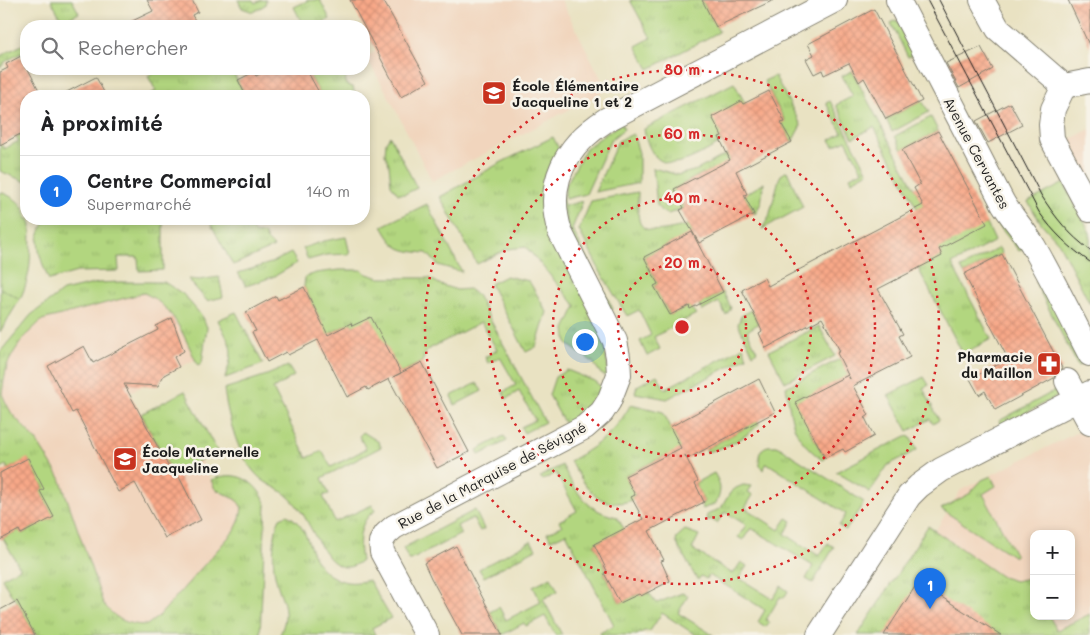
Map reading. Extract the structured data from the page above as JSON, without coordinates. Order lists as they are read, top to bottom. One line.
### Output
{"streets":{"street":["Avenue Cervantes","Rue de la Marquise de Sévigné"]},"places":{"school or university":["École Élémentaire Jacqueline 1 et 2","École Maternelle Jacqueline"],"pharmacy":["Pharmacie du Maillon"]},"page":{"search":"Rechercher","heading":"À proximité","list":[{"mark":"1","name":"Centre Commercial","note":"Supermarché","value":"140 m"}],"map_buttons":["+","−"],"pins":"1"},"rings":["80 m","60 m","40 m","20 m"]}
